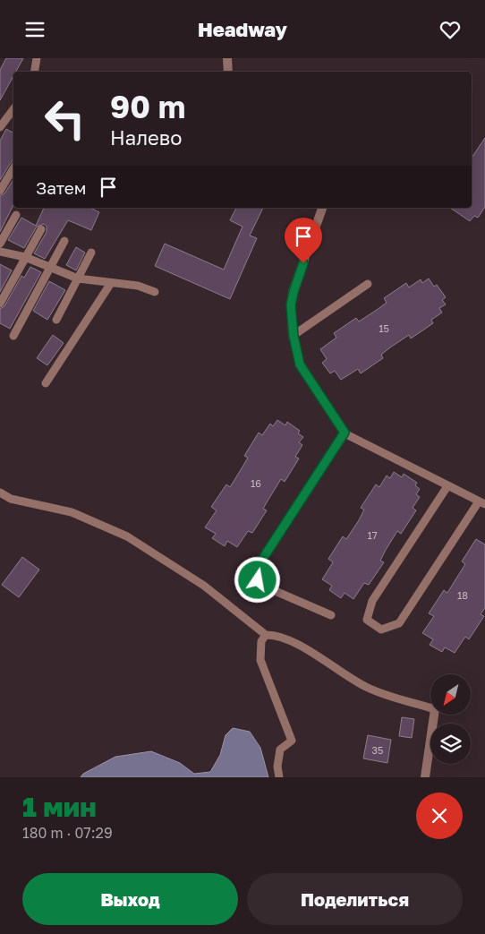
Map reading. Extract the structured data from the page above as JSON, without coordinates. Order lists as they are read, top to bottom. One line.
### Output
{"house_numbers":["15","16","17","18","35"],"north":"bottom left","page":{"header":"Headway","turn":["90 m","Налево"],"then":"Затем","heading":["1 мин","180 m · 07:29"],"buttons":["Выход","Поделиться"]}}
